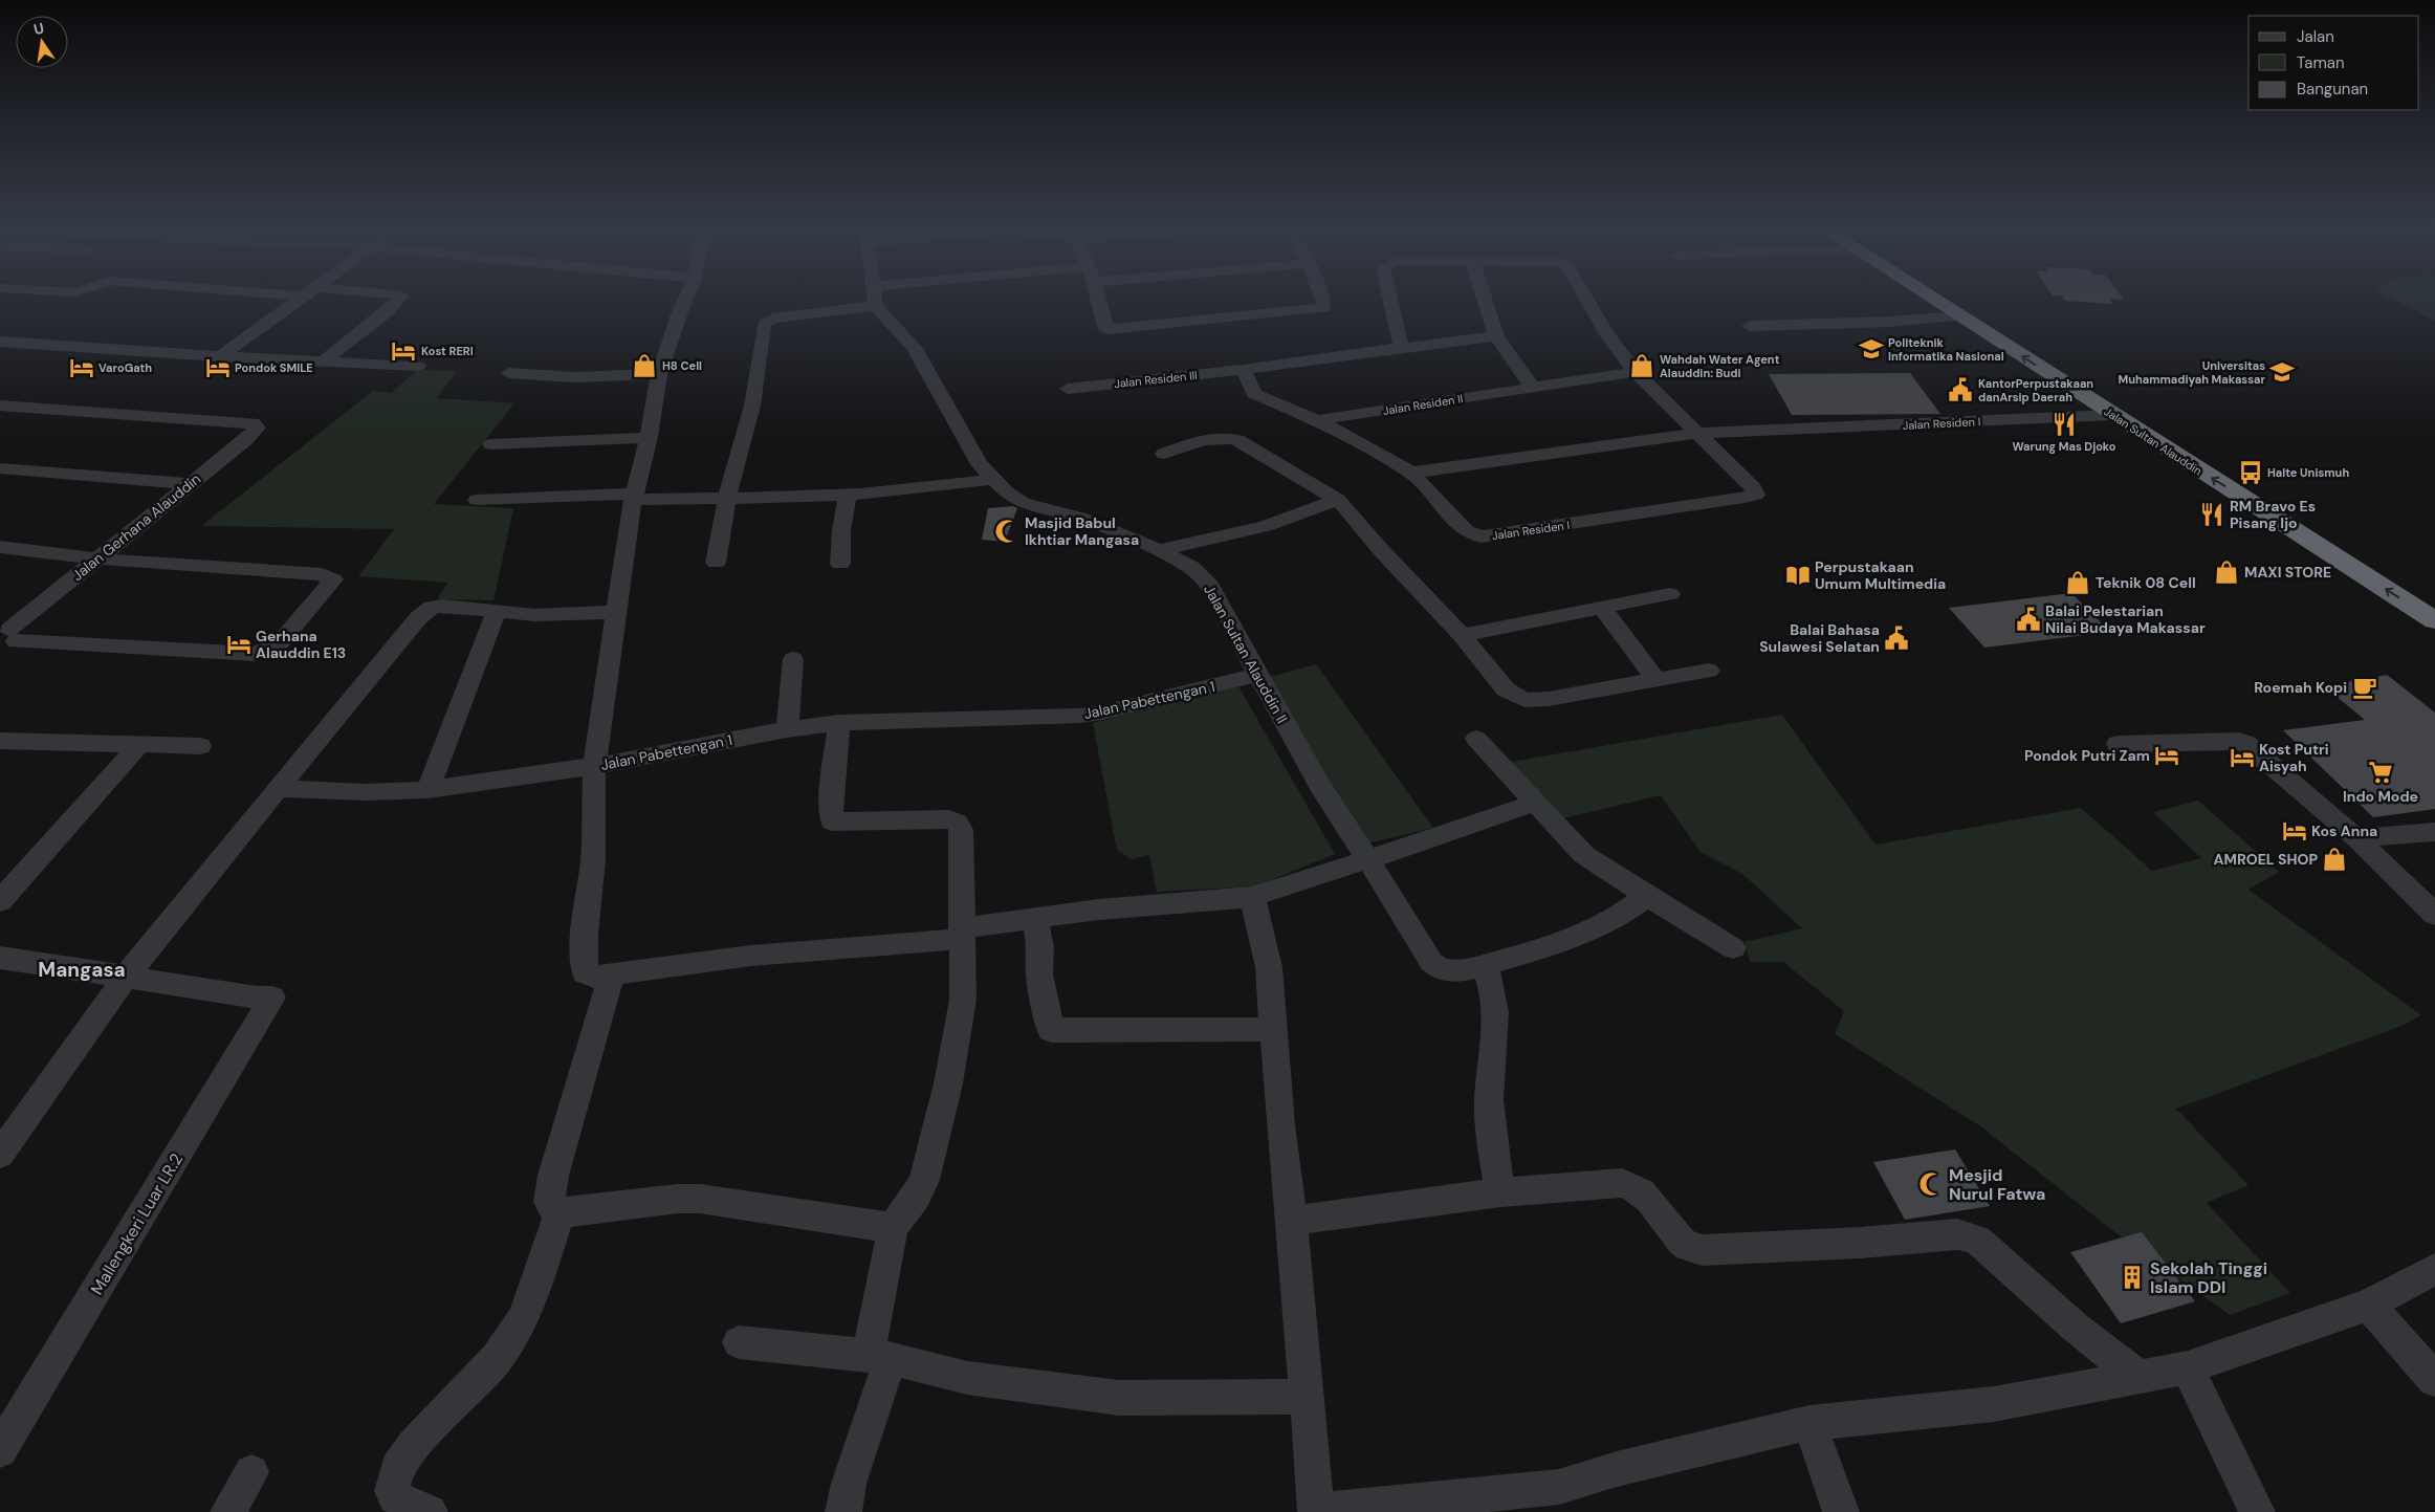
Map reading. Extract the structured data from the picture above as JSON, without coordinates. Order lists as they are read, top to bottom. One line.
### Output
{"streets":{"highway":["Jalan Sultan Alauddin"],"street":["Jalan Residen III","Jalan Residen II","Jalan Residen I","Jalan Gerhana Alauddin","Jalan Sultan Alauddin II","Jalan Pabettengan 1","Mallengkeri Luar LR.2"]},"crossings":[["Jalan Residen I","Jalan Sultan Alauddin"],["Jalan Sultan Alauddin II","Jalan Pabettengan 1"]],"districts":["Mangasa"],"places":{"school or university":["Politeknik Informatika Nasional","Universitas Muhammadiyah Makassar"],"hotel":["Kost RERI","VaroGath","Pondok SMILE","Gerhana Alauddin E13","Pondok Putri Zam","Kost Putri Aisyah","Kos Anna"],"shop":["H8 Cell","Wahdah Water Agent Alauddin: Budi","MAXI STORE","Teknik 08 Cell","AMROEL SHOP"],"public building":["KantorPerpustakaan danArsip Daerah","Balai Pelestarian Nilai Budaya Makassar","Balai Bahasa Sulawesi Selatan"],"restaurant":["Warung Mas Djoko","RM Bravo Es Pisang Ijo"],"bus stop":["Halte Unismuh"],"mosque":["Masjid Babul Ikhtiar Mangasa","Mesjid Nurul Fatwa"],"library":["Perpustakaan Umum Multimedia"],"cafe":["Roemah Kopi"],"supermarket":["Indo Mode"],"building":["Sekolah Tinggi Islam DDI"]},"legend":["Jalan","Taman","Bangunan"],"north":"top"}
